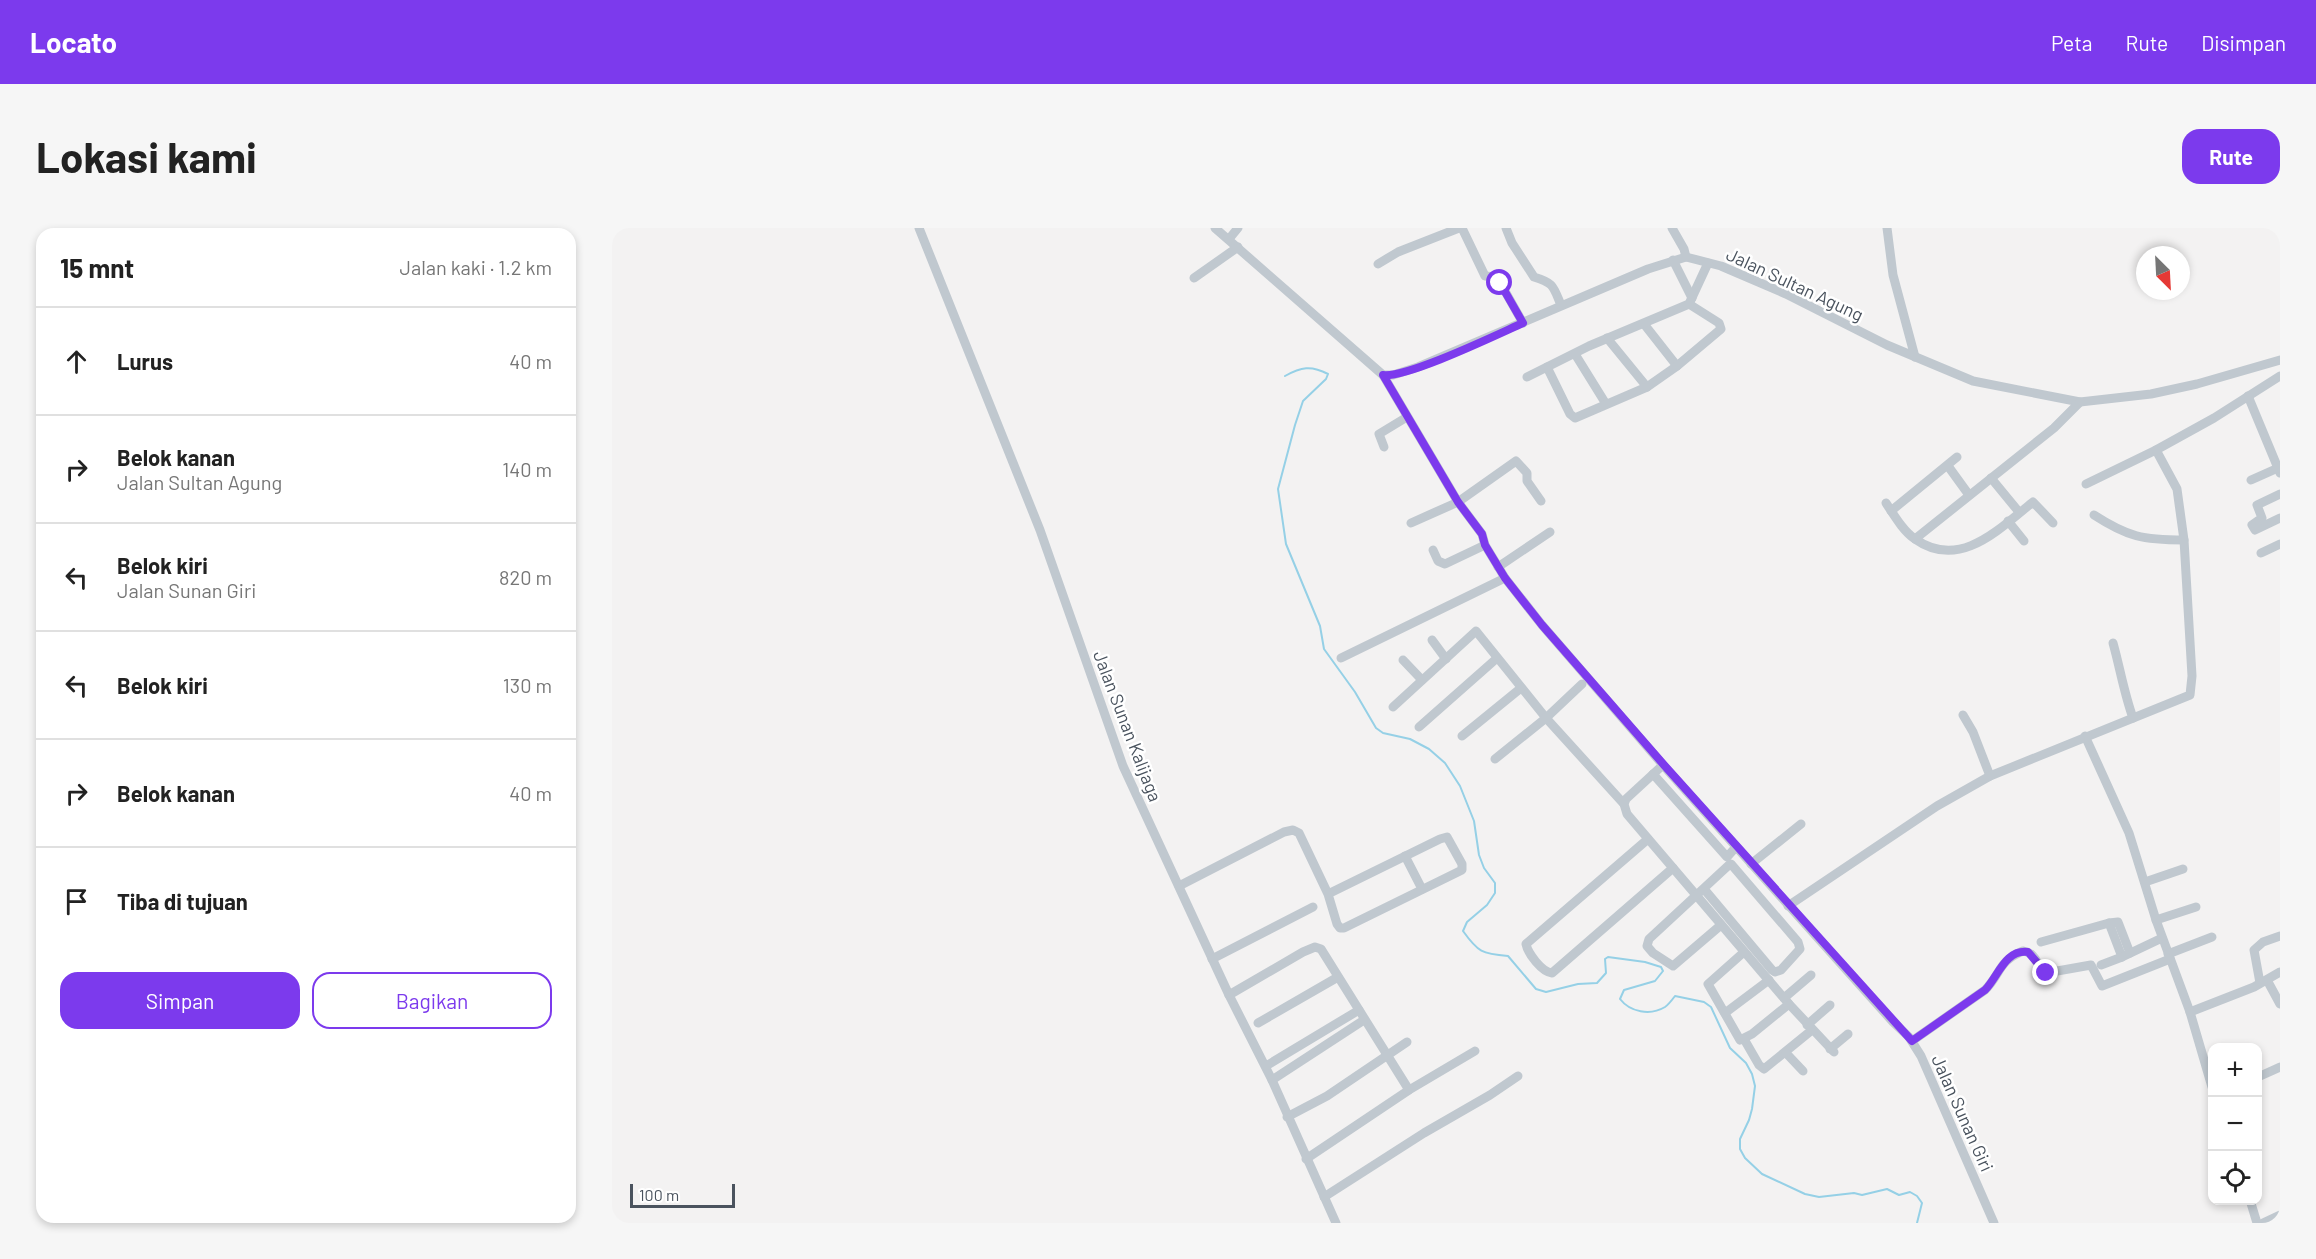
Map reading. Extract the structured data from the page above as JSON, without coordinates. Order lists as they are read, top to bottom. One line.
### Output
{"streets":{"street":["Jalan Sultan Agung","Jalan Sunan Kalijaga","Jalan Sunan Giri"]},"crossings":[["Jalan Sultan Agung","Jalan Sunan Giri"]],"scale_bar":"100 m","north":"bottom right","page":{"header":"Locato","nav":["Peta","Rute","Disimpan"],"buttons":["Rute",["Simpan","Bagikan"]],"title":"Lokasi kami","heading":["15 mnt","Jalan kaki · 1.2 km"],"list":[["Lurus","40 m"],["Belok kanan","Jalan Sultan Agung","140 m"],["Belok kiri","Jalan Sunan Giri","820 m"],["Belok kiri","130 m"],["Belok kanan","40 m"],"Tiba di tujuan"],"map_buttons":["+","−"],"scale":"100 m"}}
